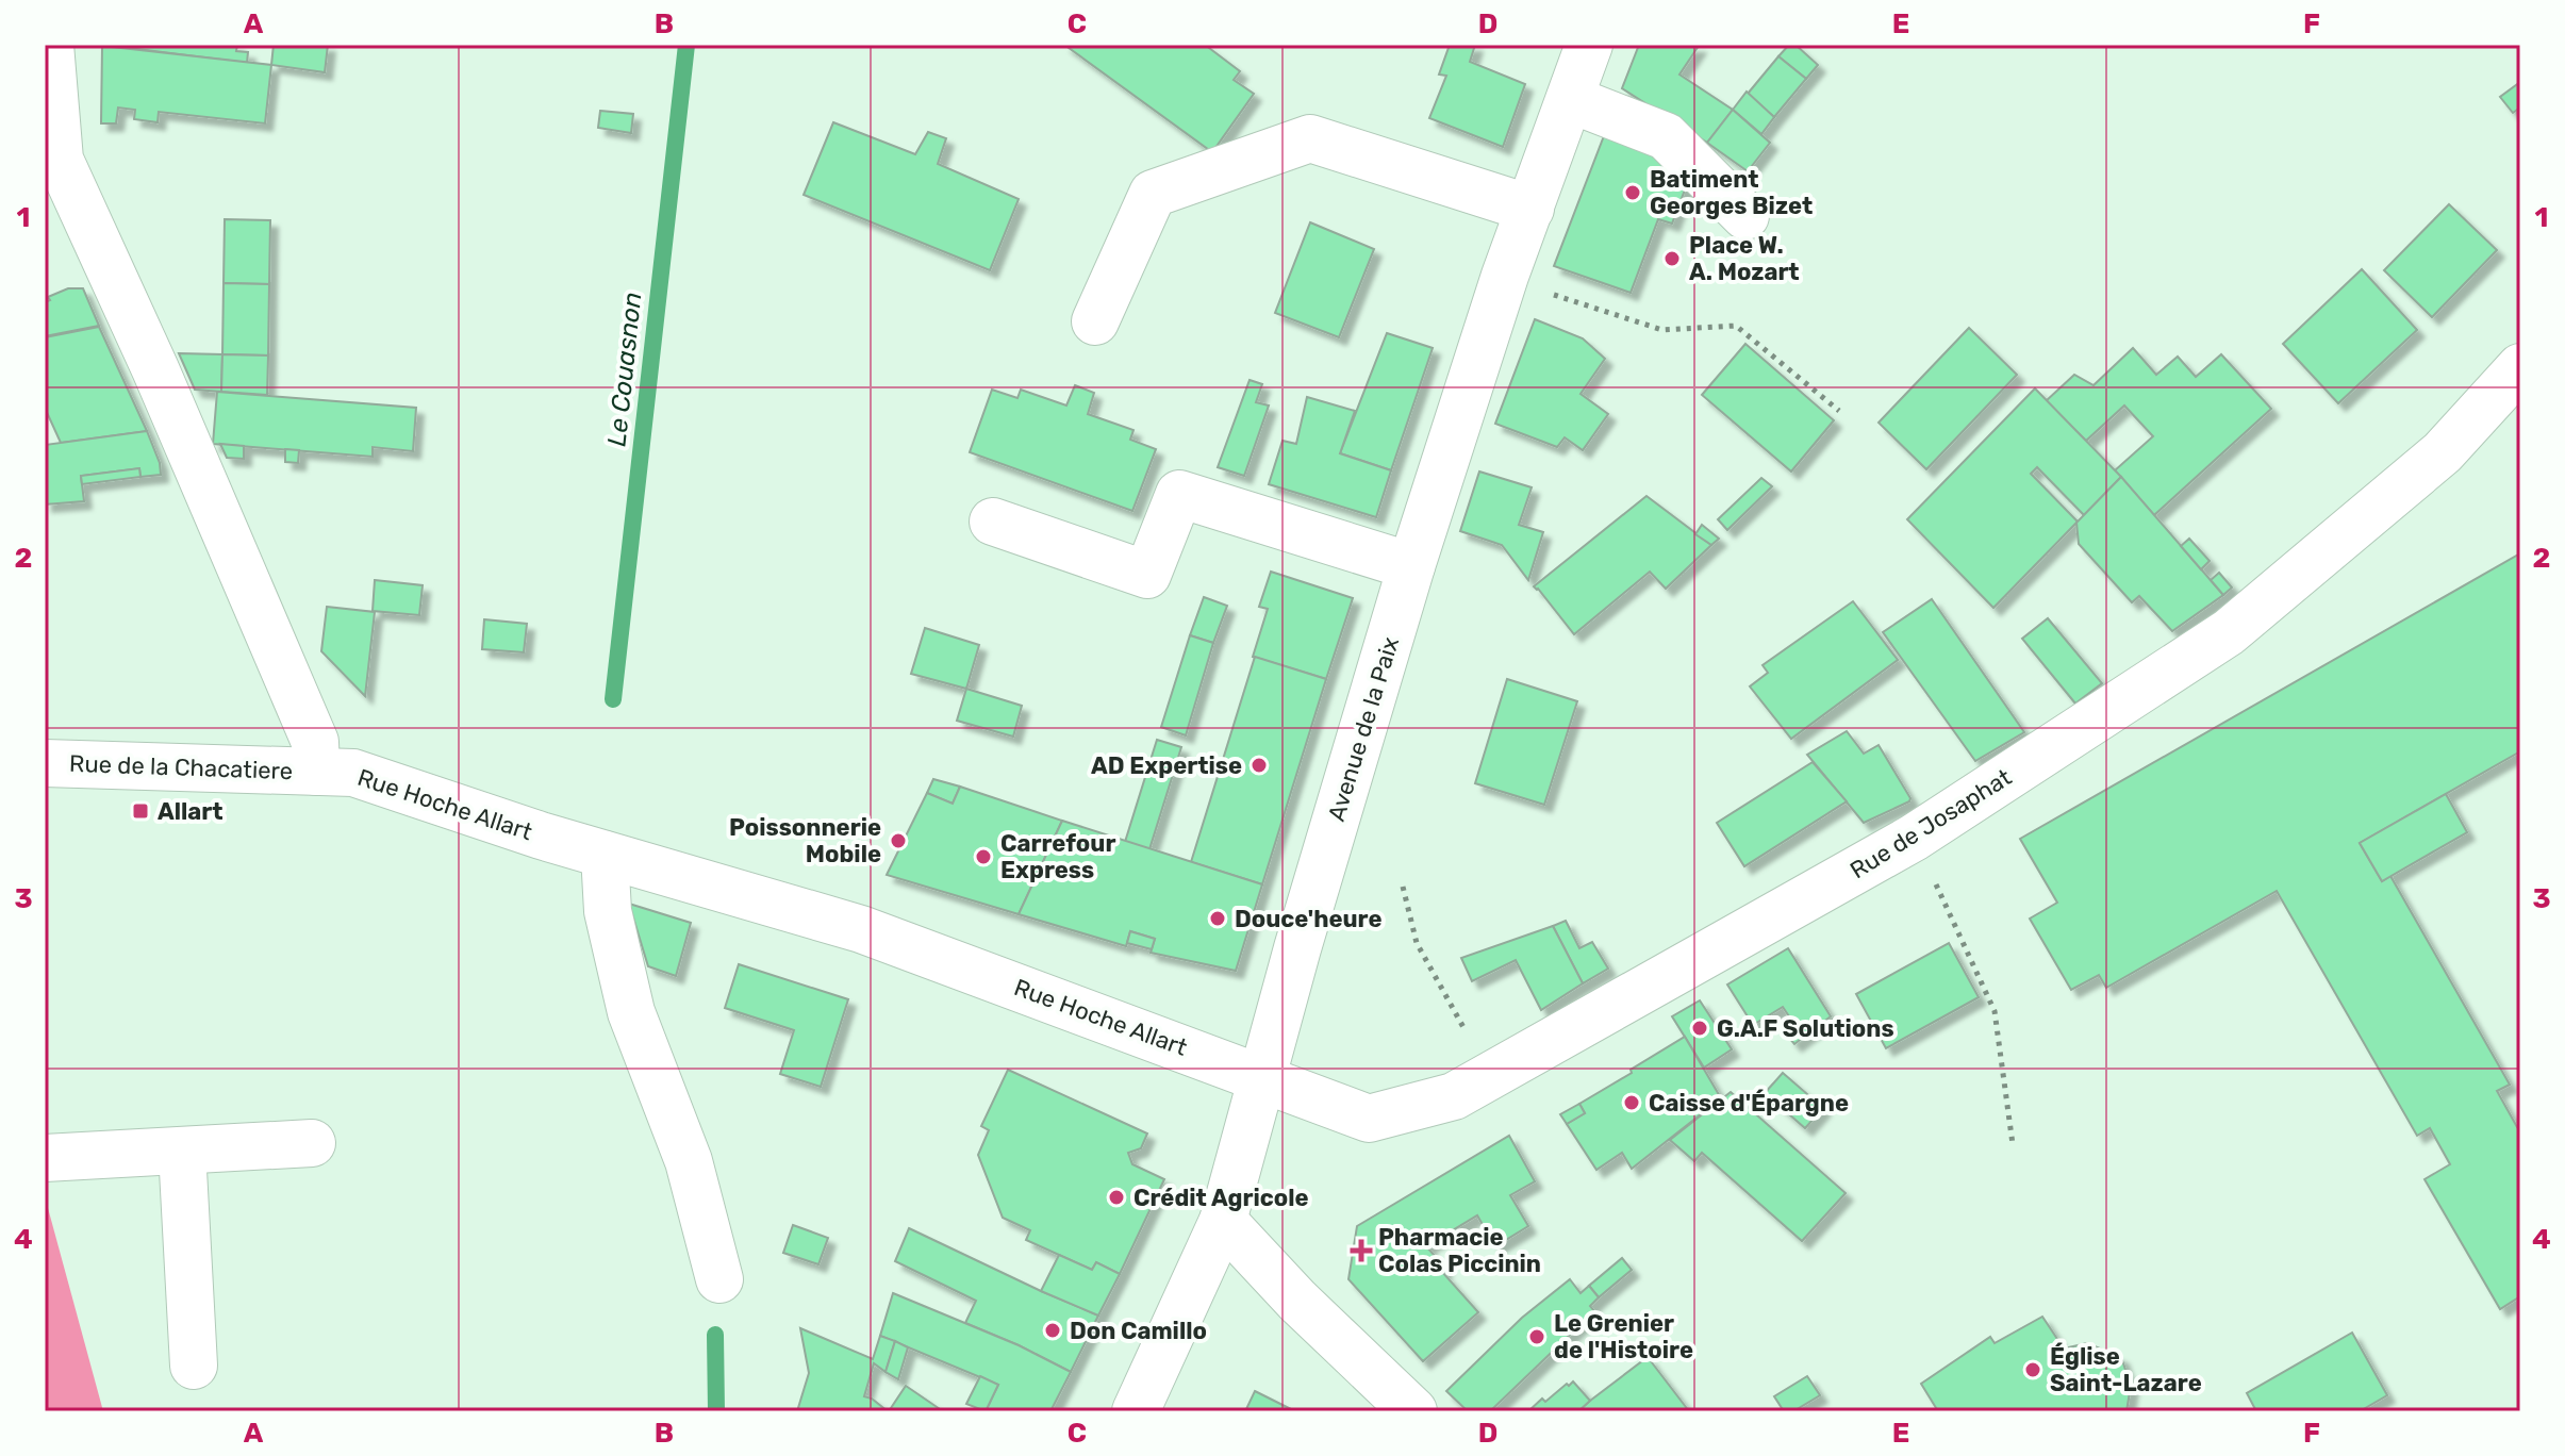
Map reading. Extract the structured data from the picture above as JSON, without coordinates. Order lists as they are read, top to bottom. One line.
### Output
{"streets":{"street":["Avenue de la Paix","Rue de la Chacatiere","Rue Hoche Allart","Rue de Josaphat"]},"crossings":[["Avenue de la Paix","Rue Hoche Allart"],["Avenue de la Paix","Rue de Josaphat"],["Rue de la Chacatiere","Rue Hoche Allart"],["Rue Hoche Allart","Rue de Josaphat"]],"water":["Le Couasnon"],"places":{"other":["Batiment Georges Bizet","Place W. A. Mozart","AD Expertise","Poissonnerie Mobile","Carrefour Express","Douce'heure","G.A.F Solutions","Caisse d'Épargne","Crédit Agricole","Don Camillo","Le Grenier de l'Histoire","Église Saint-Lazare"],"transit":["Allart"],"health":["Pharmacie Colas Piccinin"]},"grid":{"columns":["A","B","C","D","E","F"],"rows":["1","2","3","4"]}}
